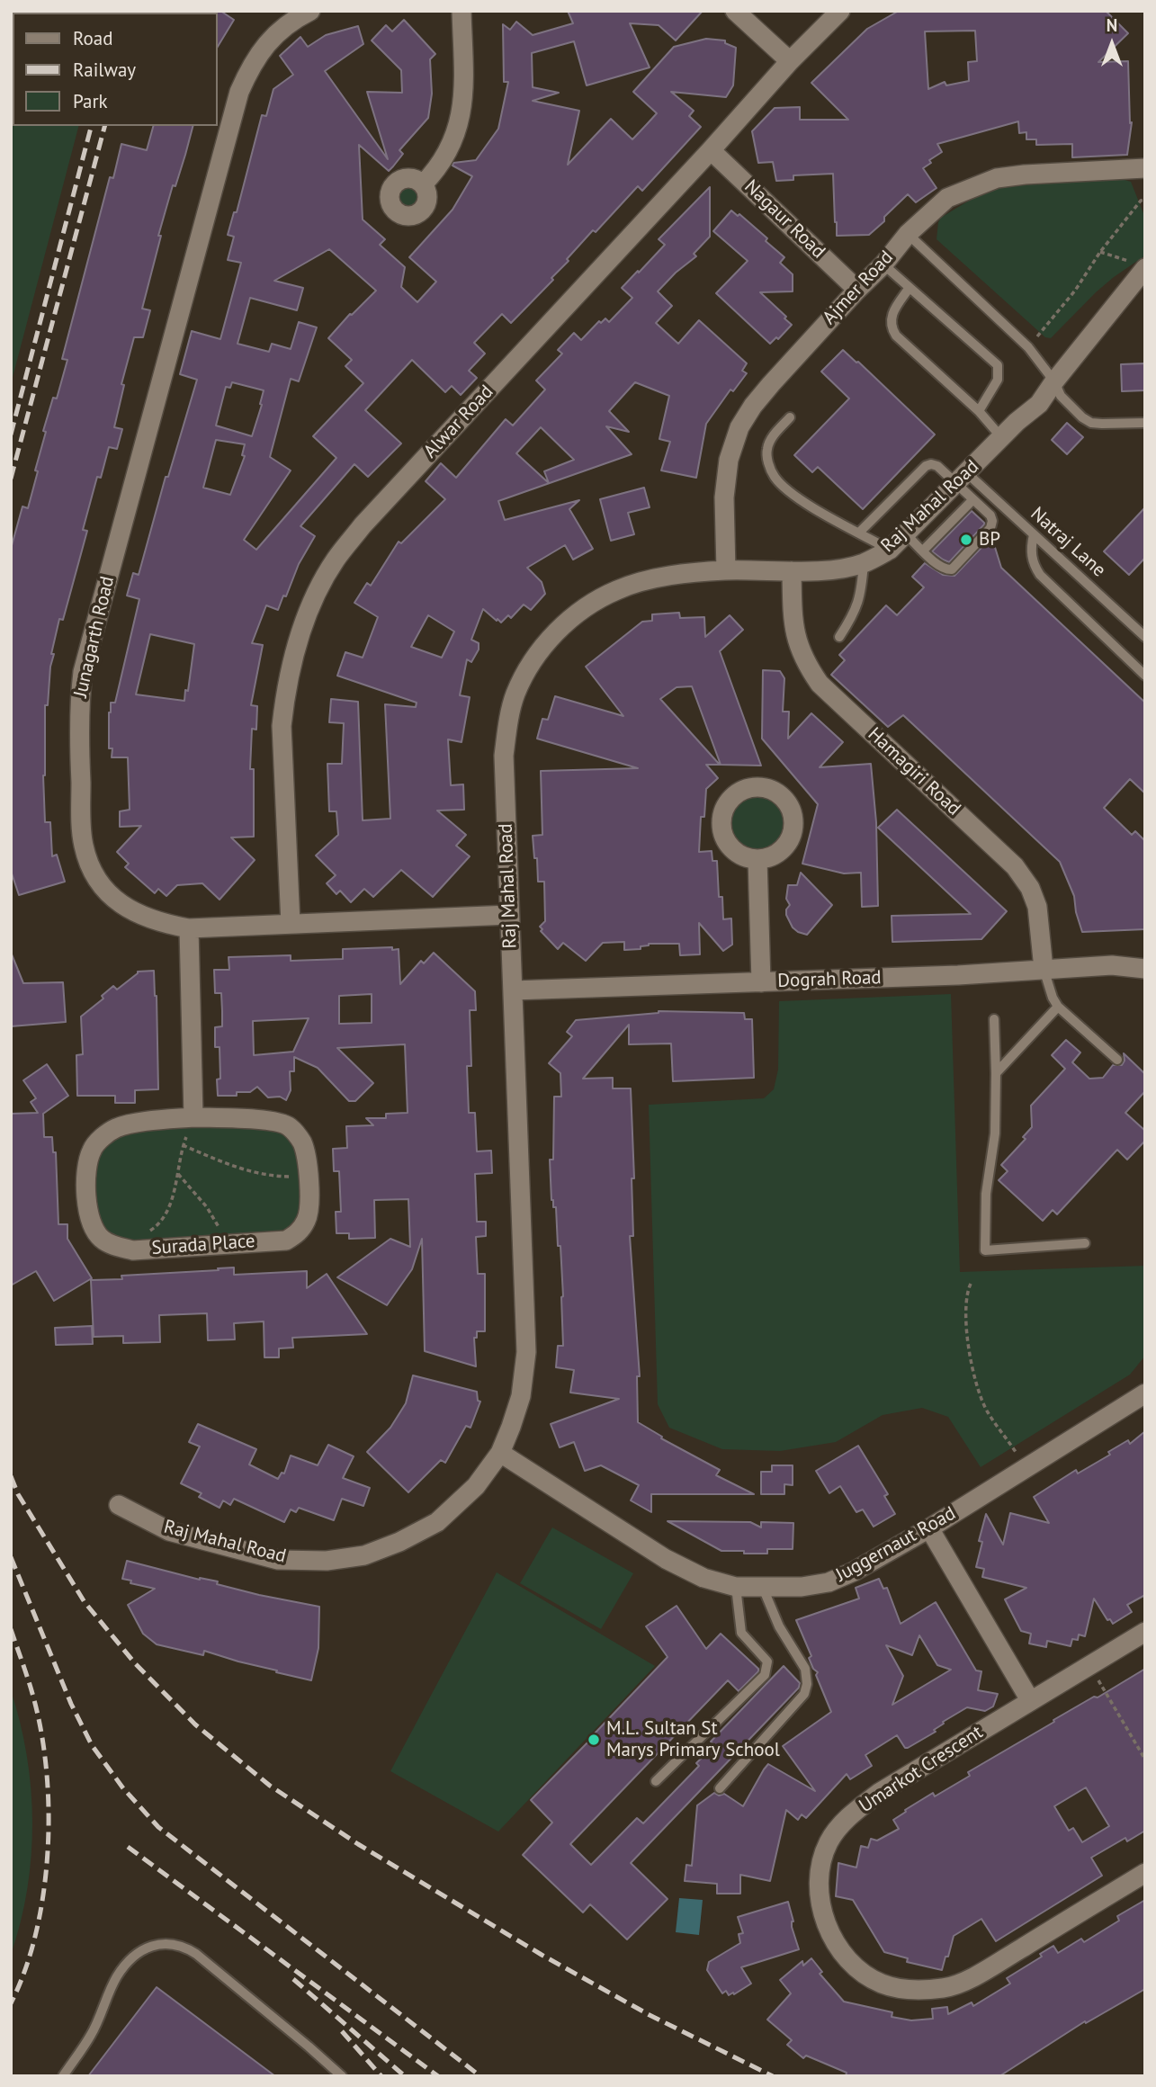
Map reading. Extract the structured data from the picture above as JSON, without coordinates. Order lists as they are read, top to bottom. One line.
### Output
{"streets":{"street":["Nagaur Road","Ajmer Road","Alwar Road","Raj Mahal Road","Junagarth Road","Hamagiri Road","Dograh Road","Surada Place","Juggernaut Road","Umarkot Crescent"],"lane":["Natraj Lane"]},"crossings":[["Nagaur Road","Ajmer Road"],["Nagaur Road","Alwar Road"],["Ajmer Road","Raj Mahal Road"],["Alwar Road","Junagarth Road"],["Raj Mahal Road","Natraj Lane"],["Raj Mahal Road","Junagarth Road"],["Raj Mahal Road","Hamagiri Road"],["Raj Mahal Road","Dograh Road"],["Raj Mahal Road","Juggernaut Road"],["Hamagiri Road","Dograh Road"]],"places":["BP","M.L. Sultan St Marys Primary School"],"legend":["Road","Railway","Park"],"north":"top"}
